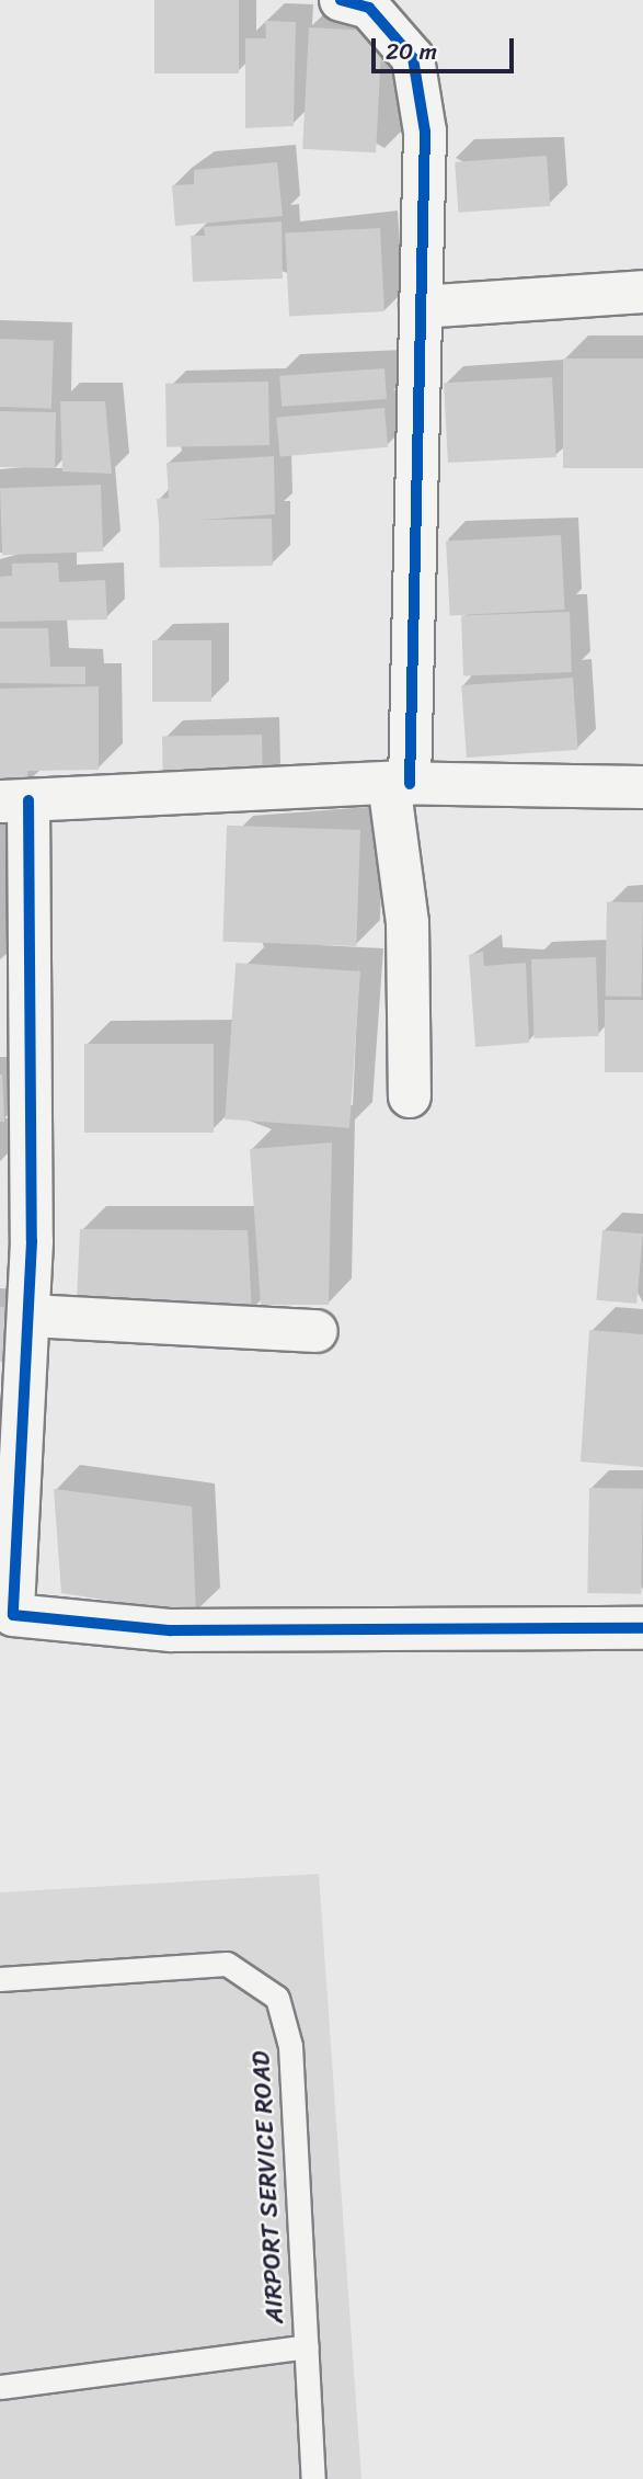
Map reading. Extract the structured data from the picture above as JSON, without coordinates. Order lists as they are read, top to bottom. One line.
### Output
{"streets":{"lane":["AIRPORT SERVICE ROAD"]},"scale_bar":"20 m"}
